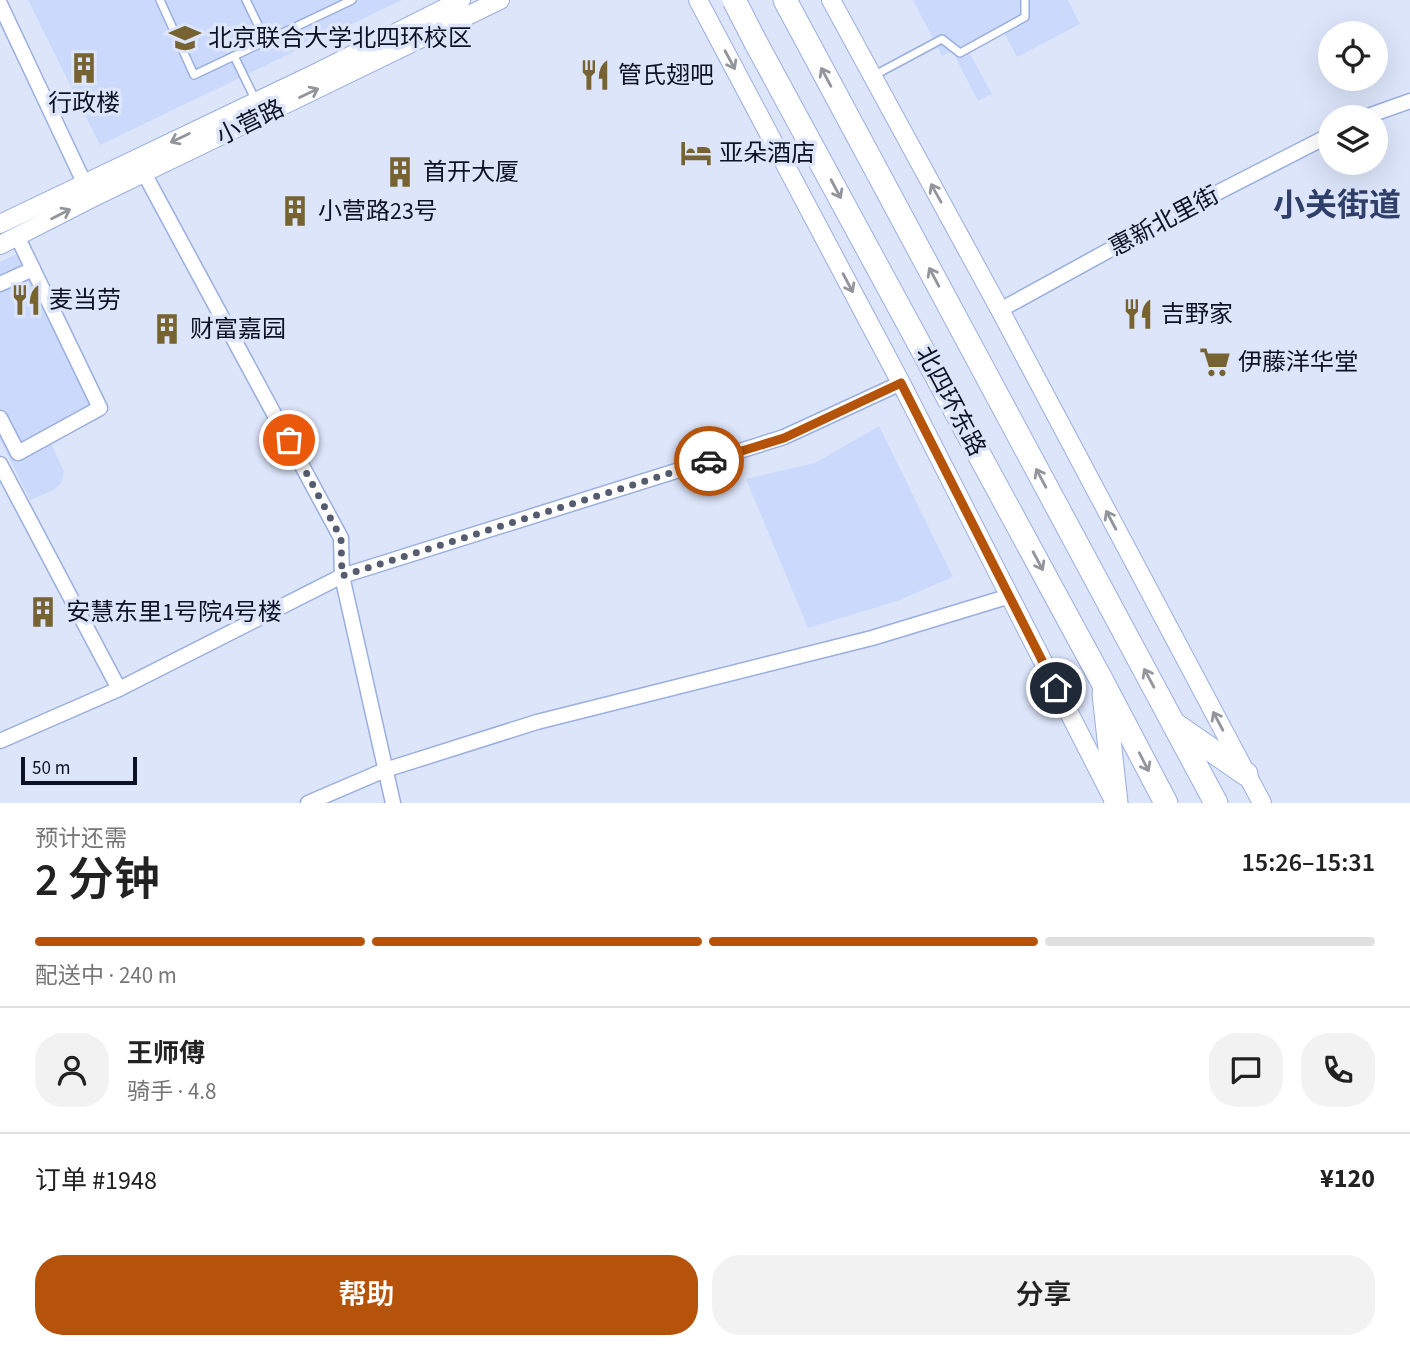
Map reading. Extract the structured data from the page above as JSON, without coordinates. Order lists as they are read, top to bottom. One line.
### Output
{"streets":{"highway":["北四环东路"],"street":["小营路","惠新北里街"]},"districts":["小关街道"],"places":{"school or university":["北京联合大学北四环校区"],"building":["行政楼","首开大厦","小营路23号","财富嘉园","安慧东里1号院4号楼"],"restaurant":["管氏翅吧","麦当劳","吉野家"],"hotel":["亚朵酒店"],"supermarket":["伊藤洋华堂"]},"scale_bar":"50 m","page":{"scale":"50 m","heading":["2 分钟","预计还需","15:26–15:31"],"panel":["王师傅","骑手 · 4.8","订单 #1948","¥120"],"bar":"配送中 · 240 m","buttons":["帮助","分享"]}}
